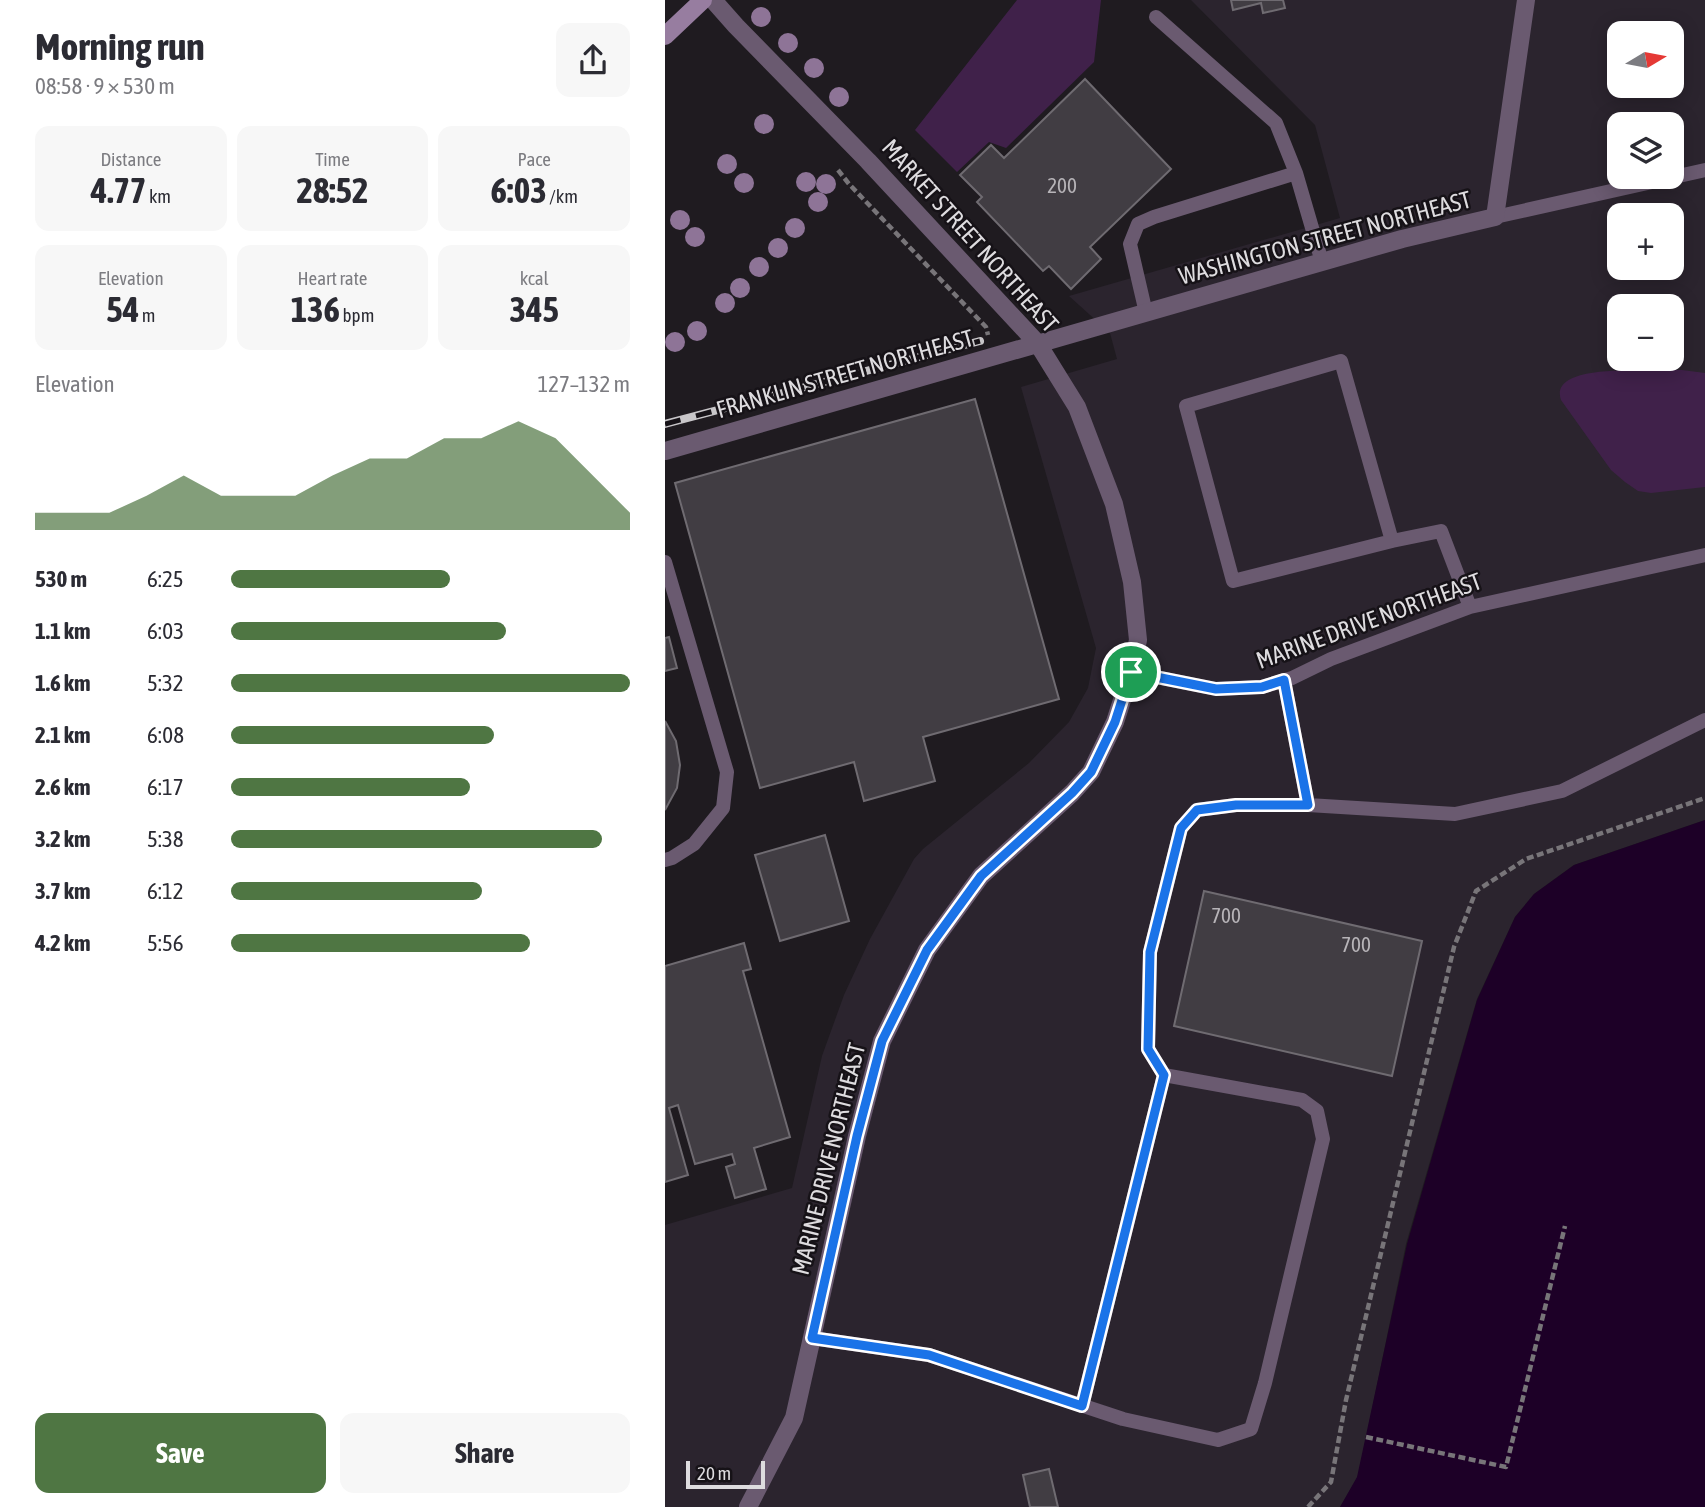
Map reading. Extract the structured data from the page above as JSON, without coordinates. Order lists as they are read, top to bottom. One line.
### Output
{"streets":{"street":["MARKET STREET NORTHEAST","WASHINGTON STREET NORTHEAST","FRANKLIN STREET NORTHEAST","MARINE DRIVE NORTHEAST"]},"crossings":[["MARKET STREET NORTHEAST","WASHINGTON STREET NORTHEAST"],["MARKET STREET NORTHEAST","FRANKLIN STREET NORTHEAST"],["MARKET STREET NORTHEAST","MARINE DRIVE NORTHEAST"],["WASHINGTON STREET NORTHEAST","FRANKLIN STREET NORTHEAST"]],"house_numbers":["200","700","700"],"scale_bar":"20 m","north":"right","page":{"heading":["Morning run","08:58 · 9 × 530 m"],"map_buttons":["+","−"],"stats":[["Distance","4.77 km"],["Time","28:52"],["Pace","6:03 /km"],["Elevation","54 m"],["Heart rate","136 bpm"],["kcal","345"]],"chart":["Elevation","127–132 m"],"list":[{"name":"530 m","note":"6:25"},{"name":"1.1 km","note":"6:03"},{"name":"1.6 km","note":"5:32"},{"name":"2.1 km","note":"6:08"},{"name":"2.6 km","note":"6:17"},{"name":"3.2 km","note":"5:38"},{"name":"3.7 km","note":"6:12"},{"name":"4.2 km","note":"5:56"}],"buttons":["Save","Share"],"scale":"20 m"}}
